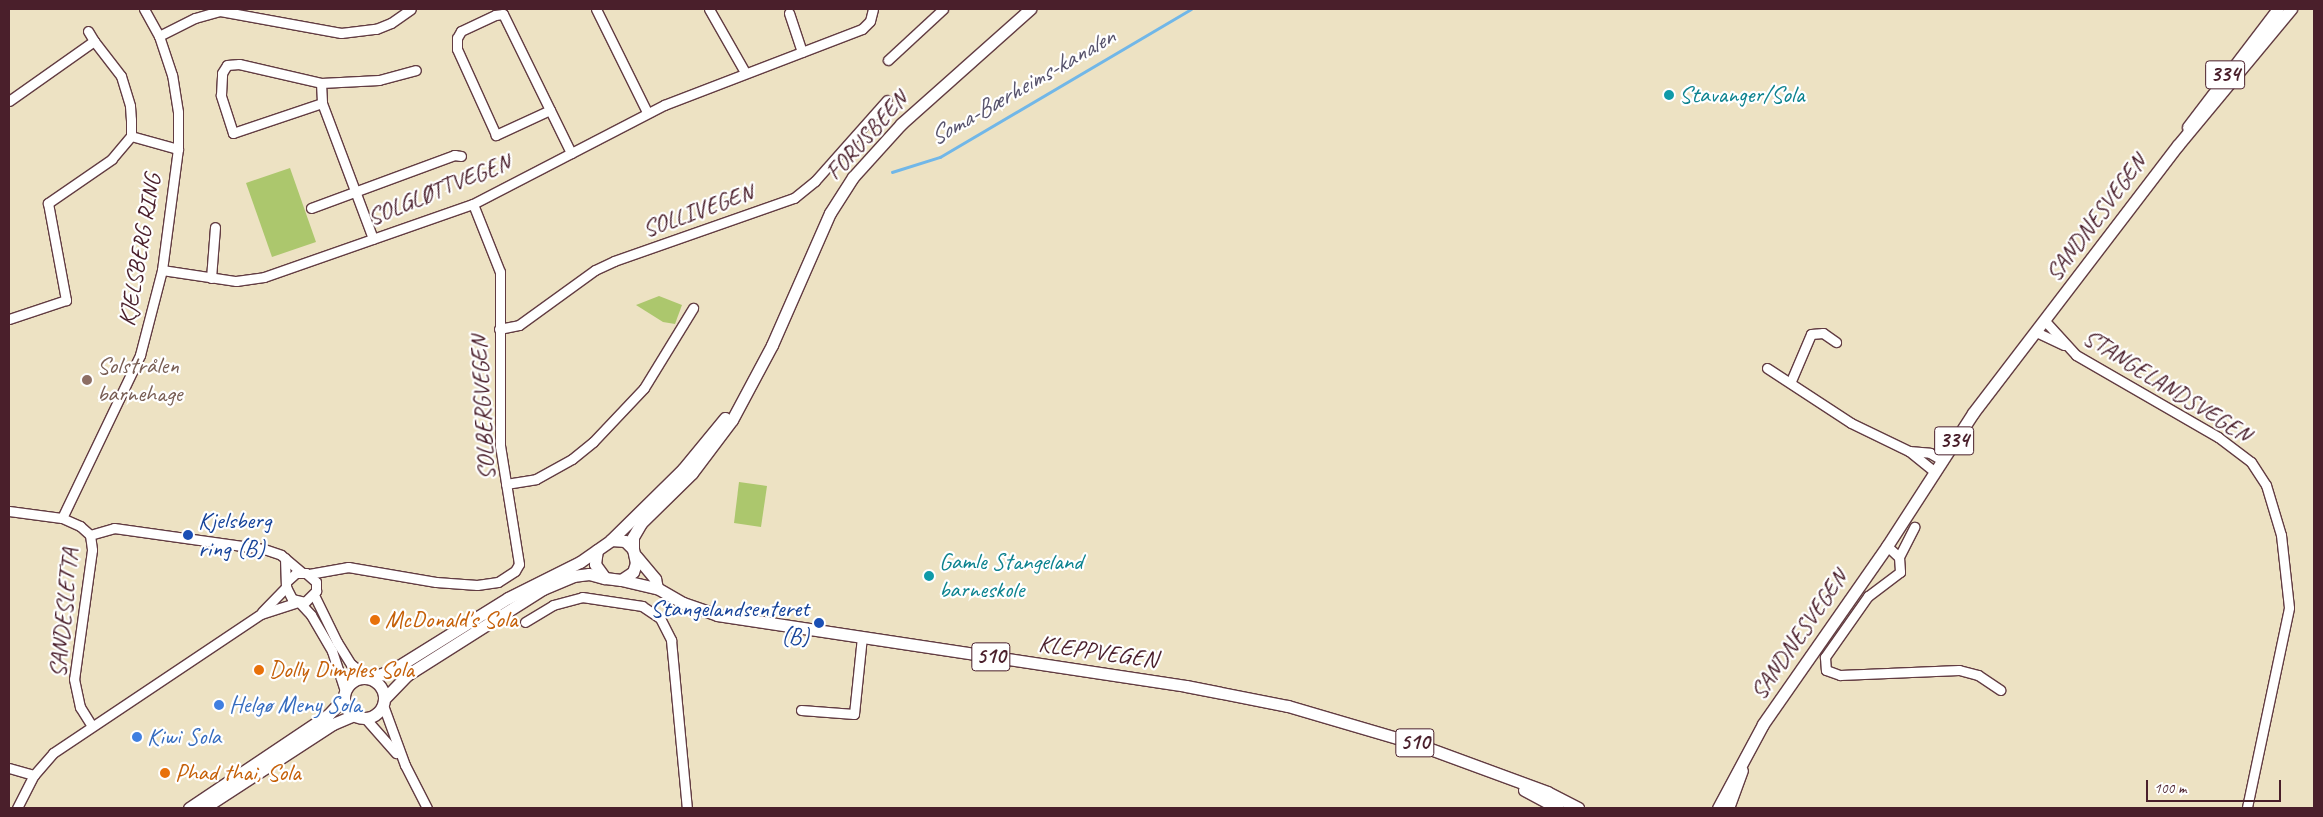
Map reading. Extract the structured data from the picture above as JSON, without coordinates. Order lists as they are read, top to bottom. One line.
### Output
{"streets":{"main road":["334","FORUSBEEN","SANDNESVEGEN","KLEPPVEGEN","510"],"street":["SOLGLØTTVEGEN","SOLLIVEGEN","KJELSBERG RING","STANGELANDSVEGEN","SOLBERGVEGEN","SANDESLETTA"]},"crossings":[["334","SANDNESVEGEN"],["FORUSBEEN","KLEPPVEGEN"],["FORUSBEEN","510"],["SOLGLØTTVEGEN","KJELSBERG RING"],["SOLGLØTTVEGEN","SOLBERGVEGEN"],["SOLLIVEGEN","SOLBERGVEGEN"],["SANDNESVEGEN","STANGELANDSVEGEN"],["KJELSBERG RING","SANDESLETTA"],["KLEPPVEGEN","510"]],"water":["Soma-Bærheims-kanalen"],"places":["Stavanger/Sola","Solstrålen barnehage","Kjelsberg ring (B)","Gamle Stangeland barneskole","McDonald's Sola","Stangelandsenteret (B)","Dolly Dimples Sola","Helgø Meny Sola","Kiwi Sola","Phad thai, Sola"],"scale_bar":"100 m"}
